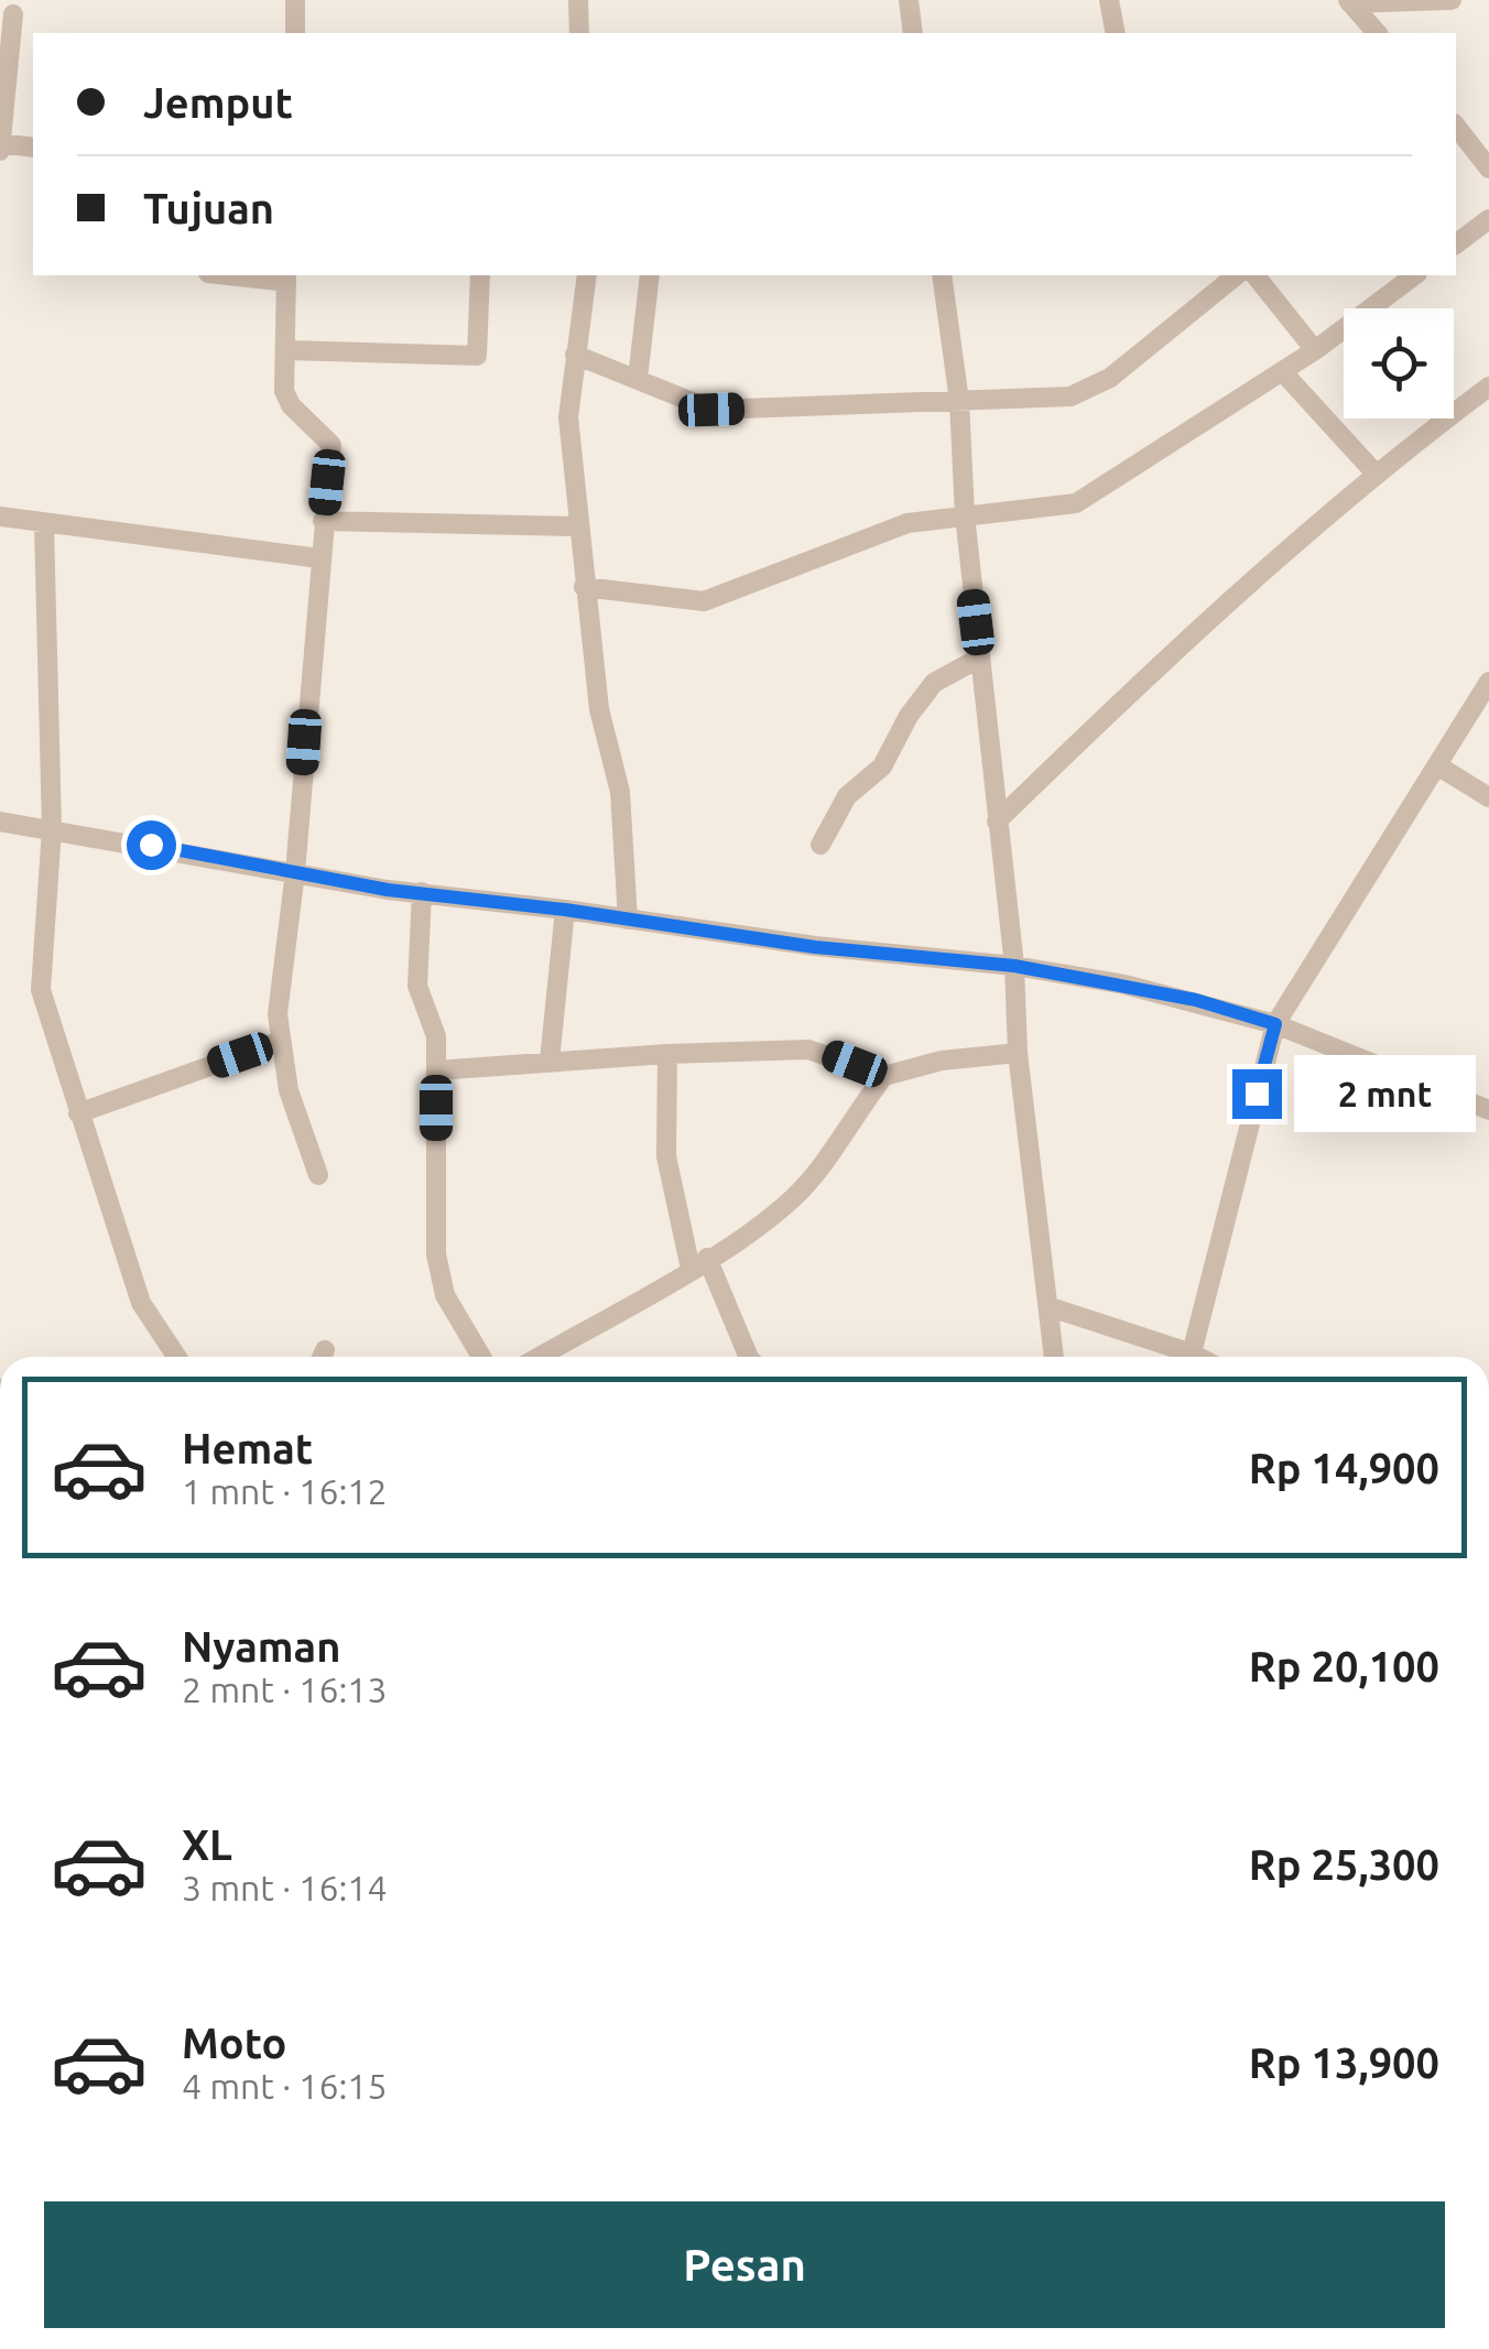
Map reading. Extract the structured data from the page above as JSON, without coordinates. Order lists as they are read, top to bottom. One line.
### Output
{"page":{"banner":["Jemput","Tujuan"],"bubble":"2 mnt","list":[{"name":"Hemat","note":"1 mnt · 16:12","value":"Rp 14,900"},{"name":"Nyaman","note":"2 mnt · 16:13","value":"Rp 20,100"},{"name":"XL","note":"3 mnt · 16:14","value":"Rp 25,300"},{"name":"Moto","note":"4 mnt · 16:15","value":"Rp 13,900"}],"buttons":"Pesan"}}
